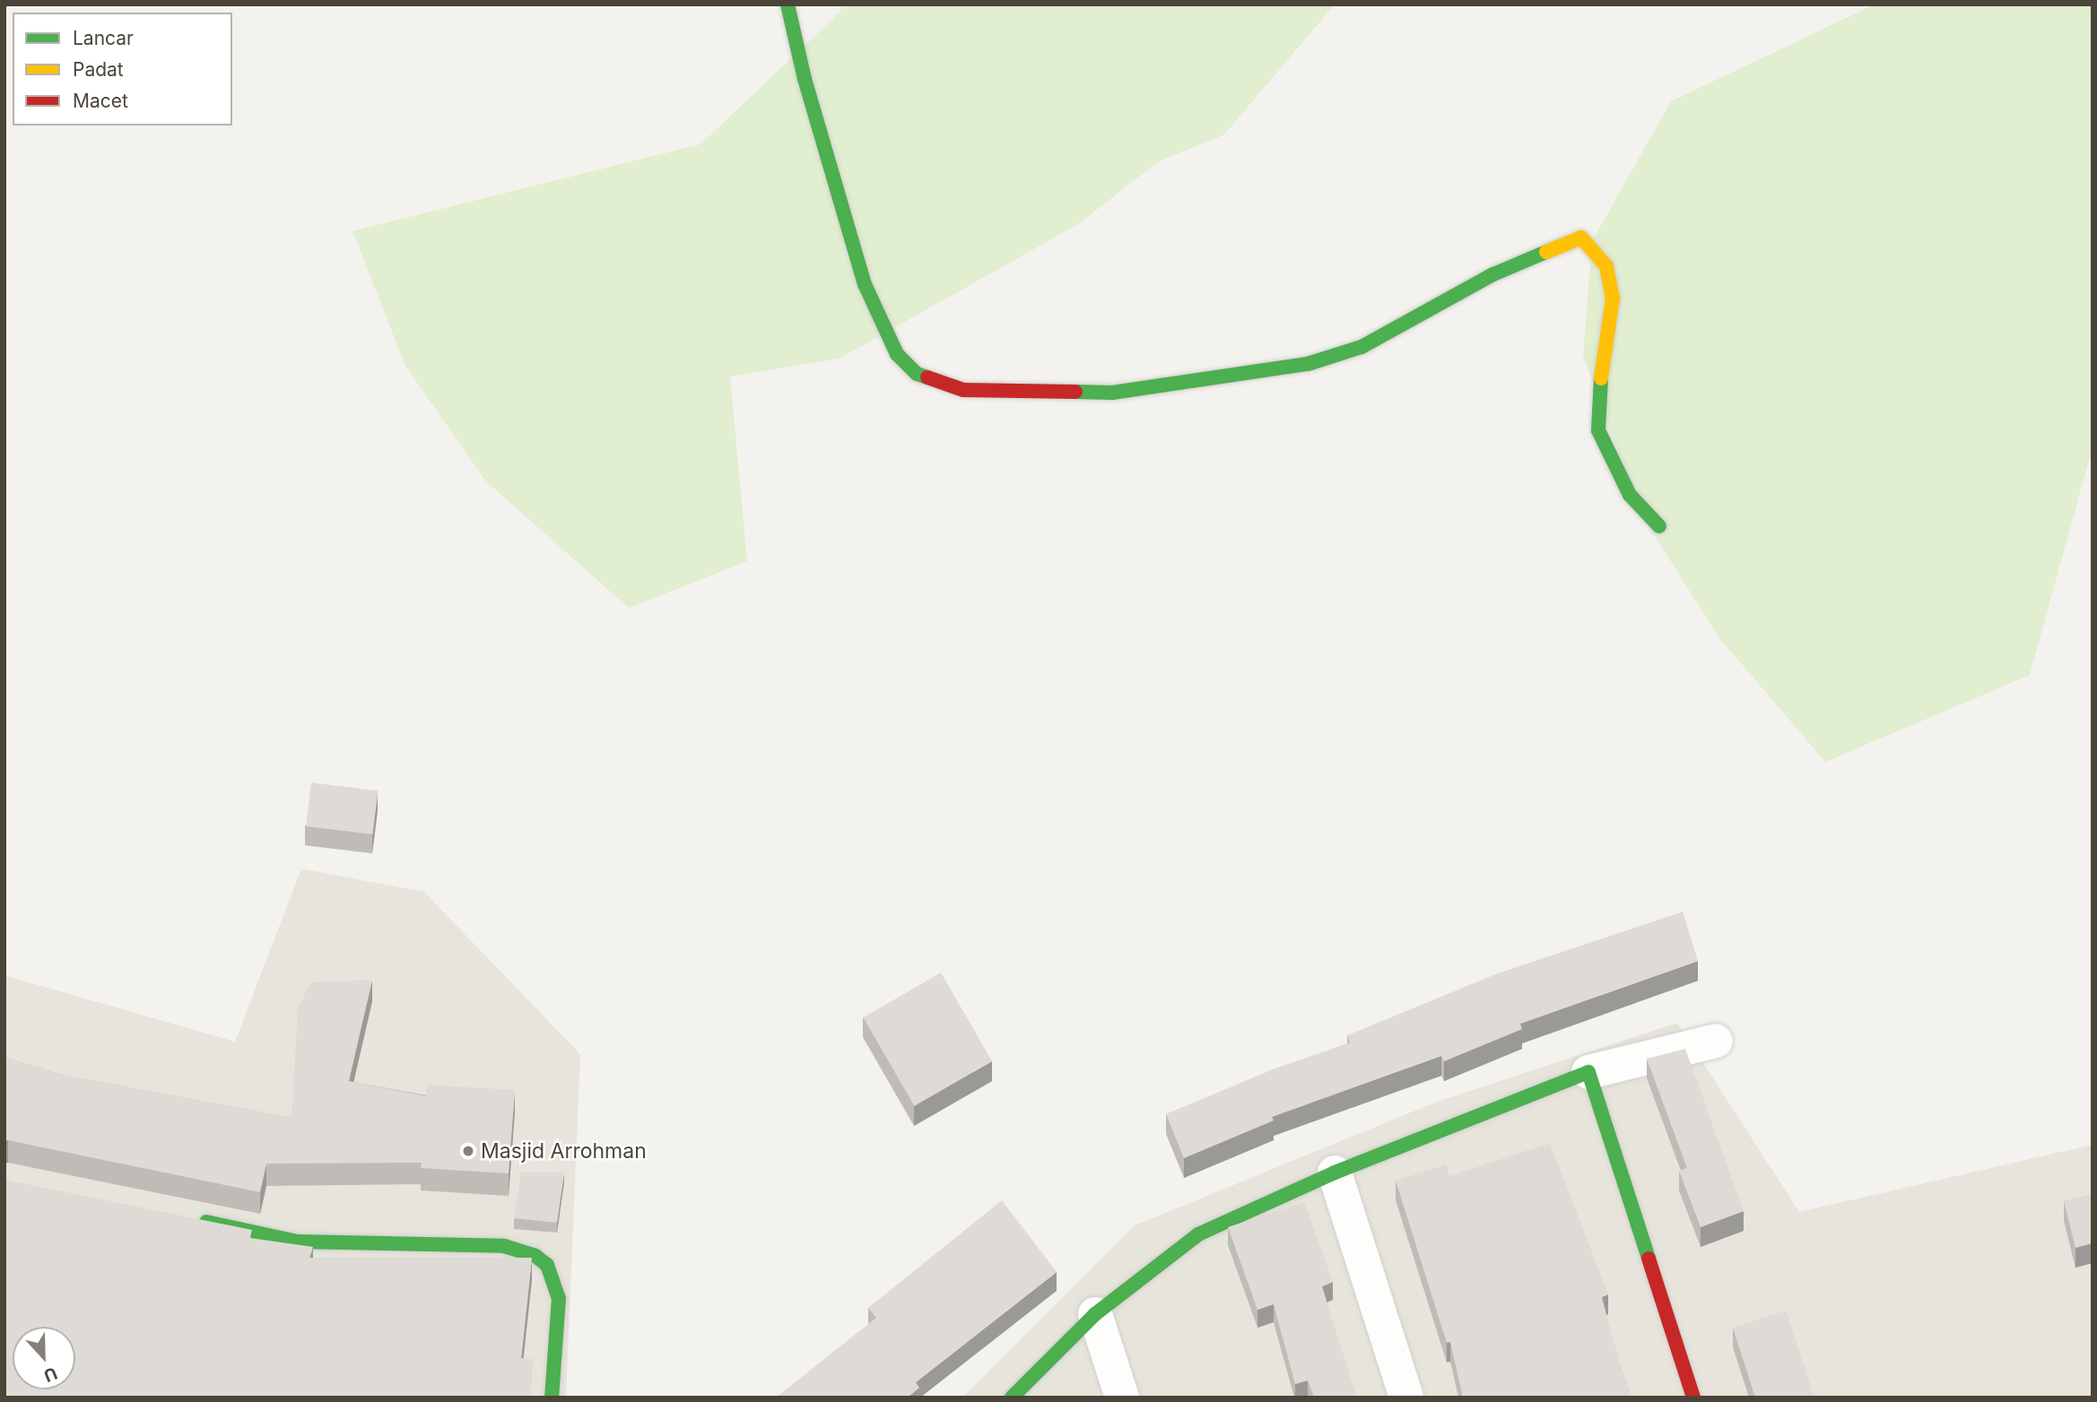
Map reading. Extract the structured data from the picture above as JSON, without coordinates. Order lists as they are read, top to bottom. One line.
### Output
{"places":["Masjid Arrohman"],"legend":["Lancar","Padat","Macet"],"north":"bottom"}
